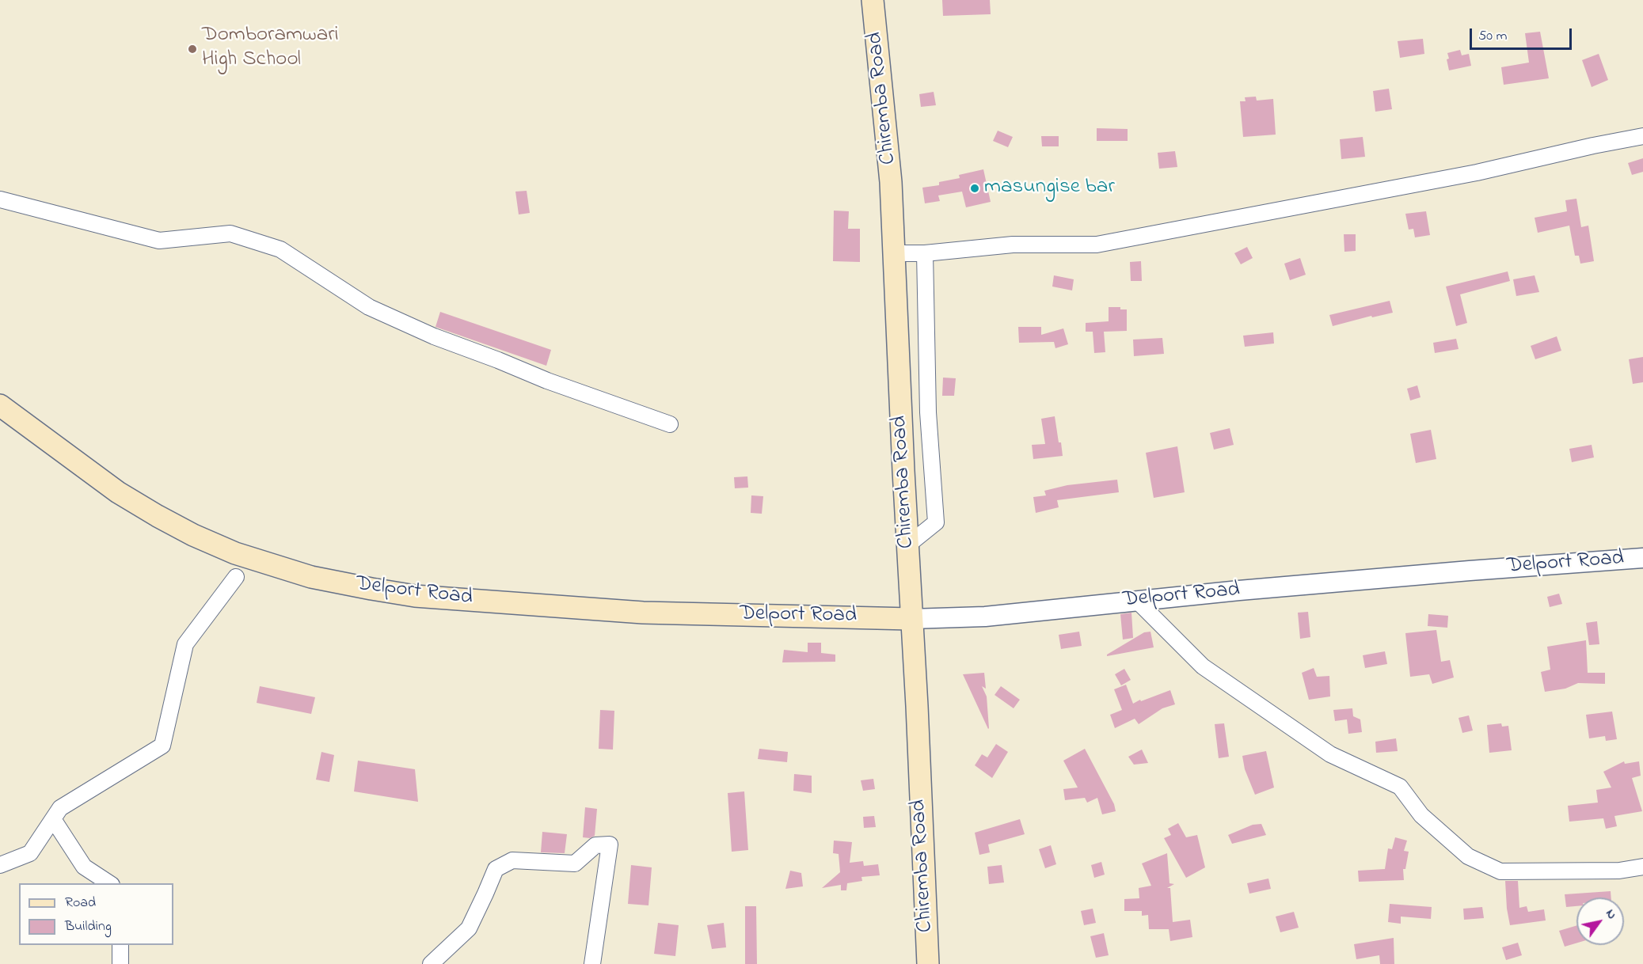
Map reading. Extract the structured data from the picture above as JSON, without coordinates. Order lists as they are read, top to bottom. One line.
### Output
{"streets":{"main road":["Chiremba Road","Delport Road"]},"crossings":[["Chiremba Road","Delport Road"]],"places":["Domboramwari High School","masungise bar"],"legend":["Road","Building"],"scale_bar":"50 m","north":"top right"}
